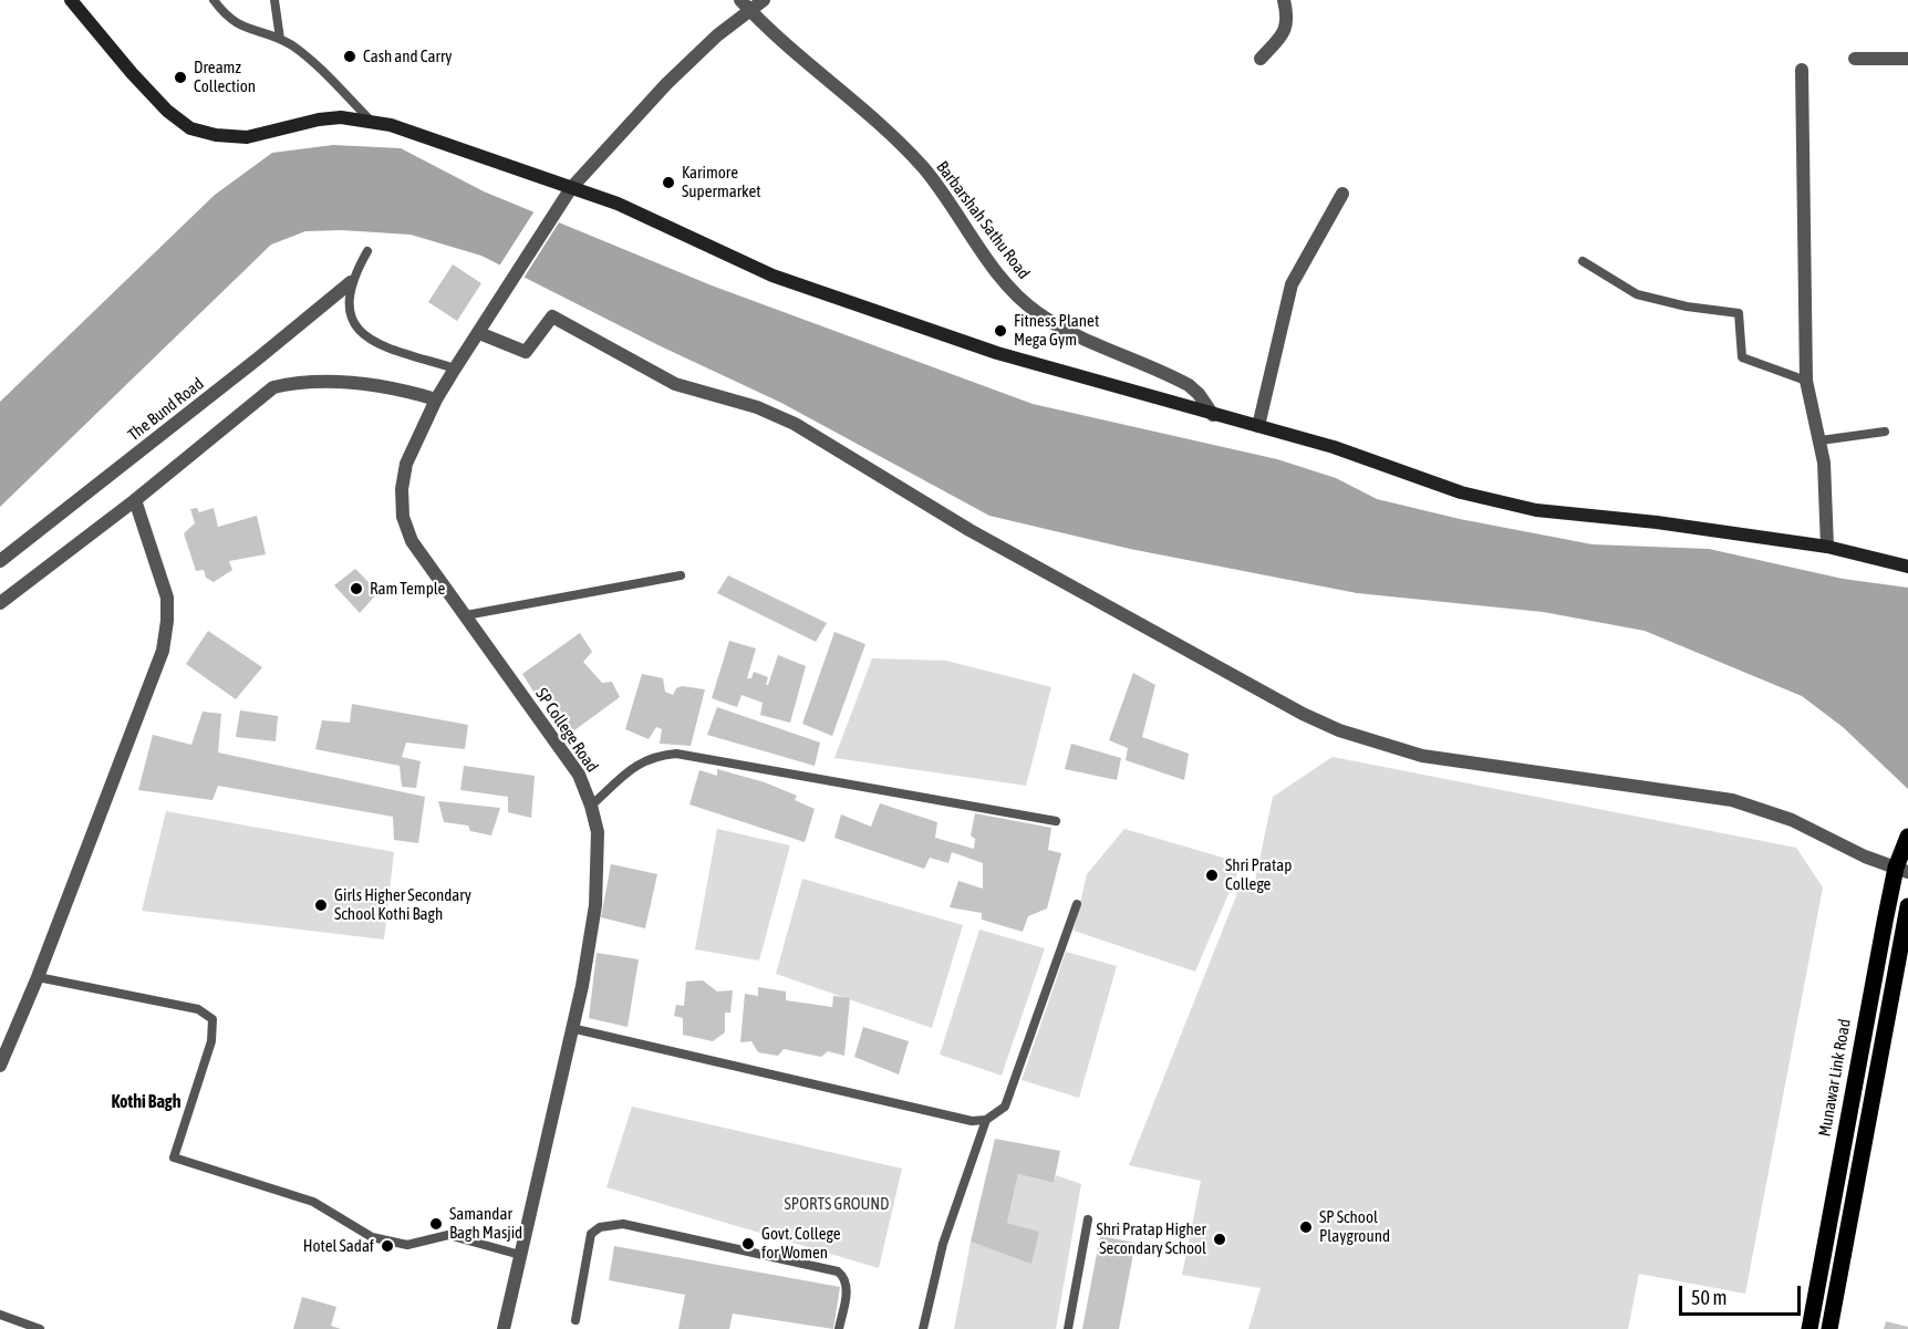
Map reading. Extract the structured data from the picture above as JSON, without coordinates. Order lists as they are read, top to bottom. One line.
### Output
{"streets":{"main road":["Munawar Link Road"],"street":["Barbarshah Sathu Road","The Bund Road","SP College Road"]},"crossings":[["Barbarshah Sathu Road","SP College Road"]],"districts":["Kothi Bagh"],"parks":["SPORTS GROUND"],"places":["Cash and Carry","Dreamz Collection","Karimore Supermarket","Fitness Planet Mega Gym","Ram Temple","Shri Pratap College","Girls Higher Secondary School Kothi Bagh","Samandar Bagh Masjid","SP School Playground","Shri Pratap Higher Secondary School","Govt. College for Women","Hotel Sadaf"],"scale_bar":"50 m"}
